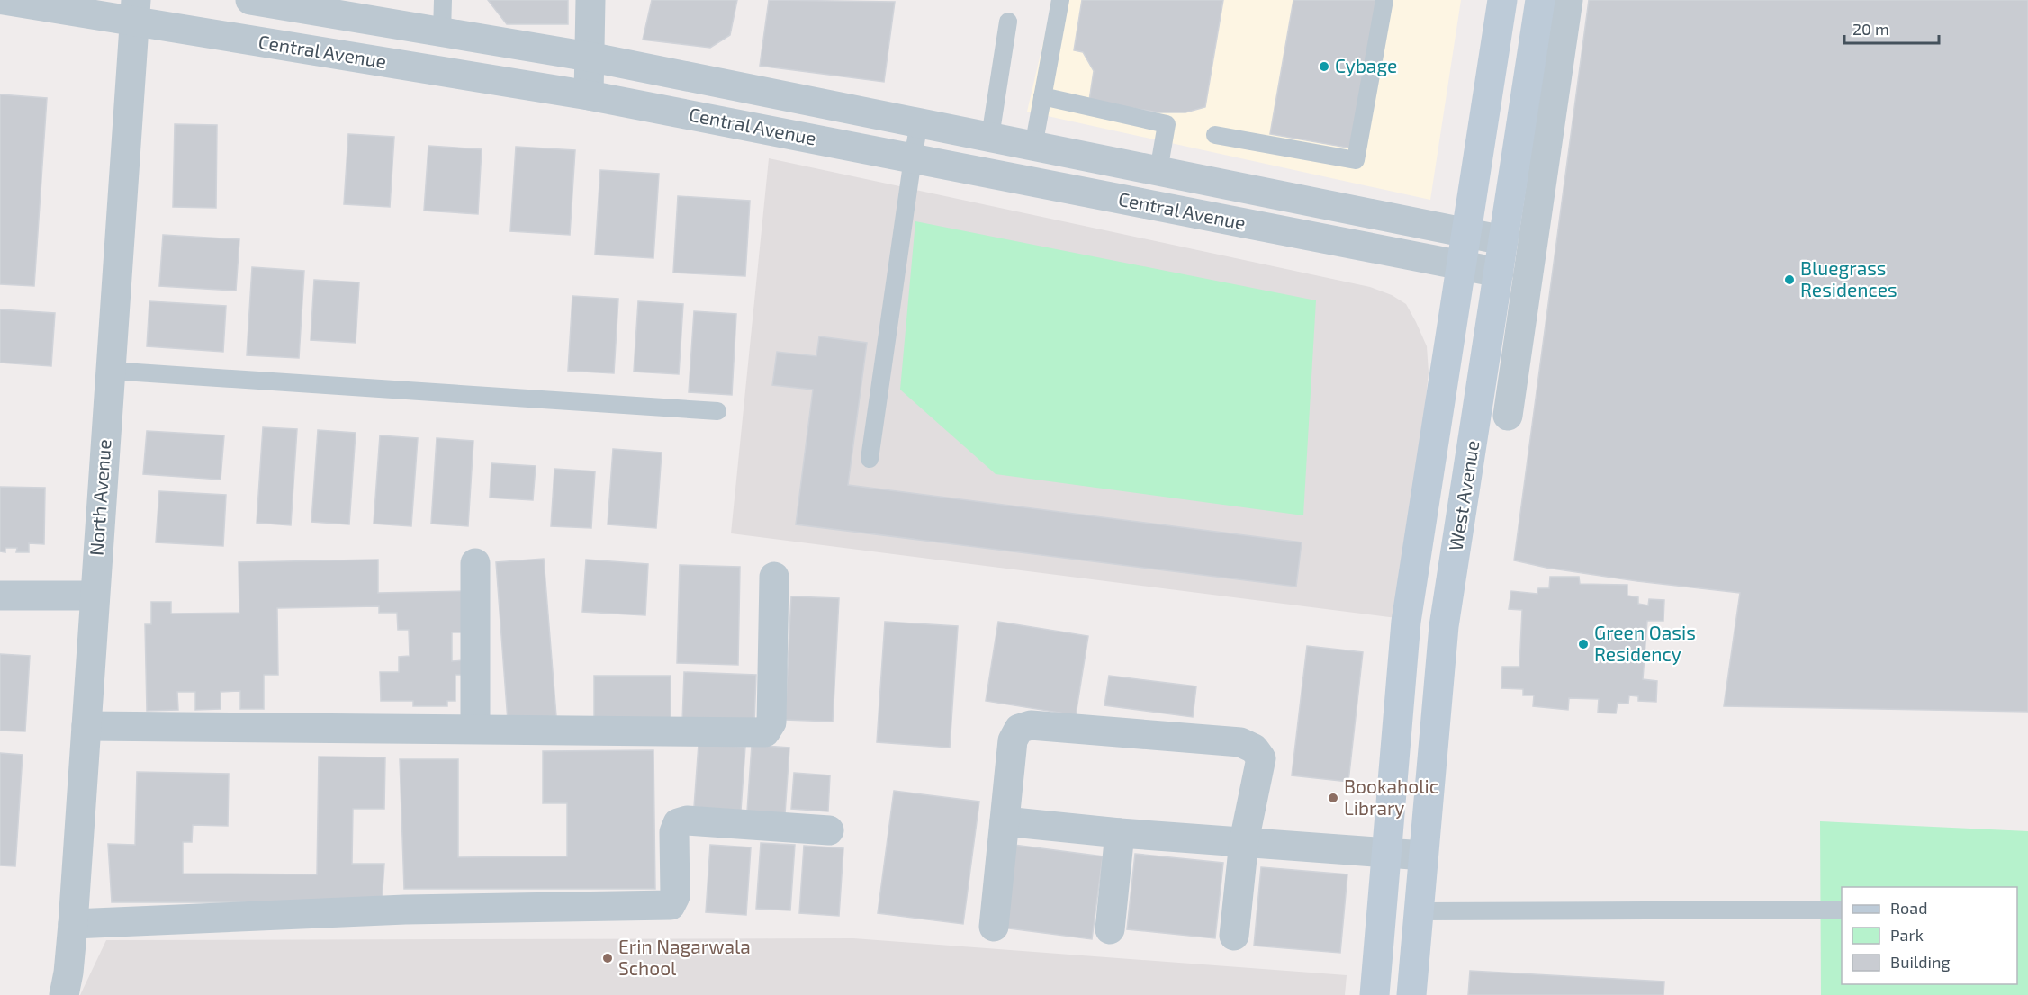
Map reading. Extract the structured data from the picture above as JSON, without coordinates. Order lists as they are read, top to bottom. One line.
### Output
{"streets":{"main road":["West Avenue"],"street":["Central Avenue","North Avenue"]},"crossings":[["Central Avenue","West Avenue"],["Central Avenue","North Avenue"]],"places":["Cybage","Bluegrass Residences","Green Oasis Residency","Bookaholic Library","Erin Nagarwala School"],"legend":["Road","Park","Building"],"scale_bar":"20 m"}
